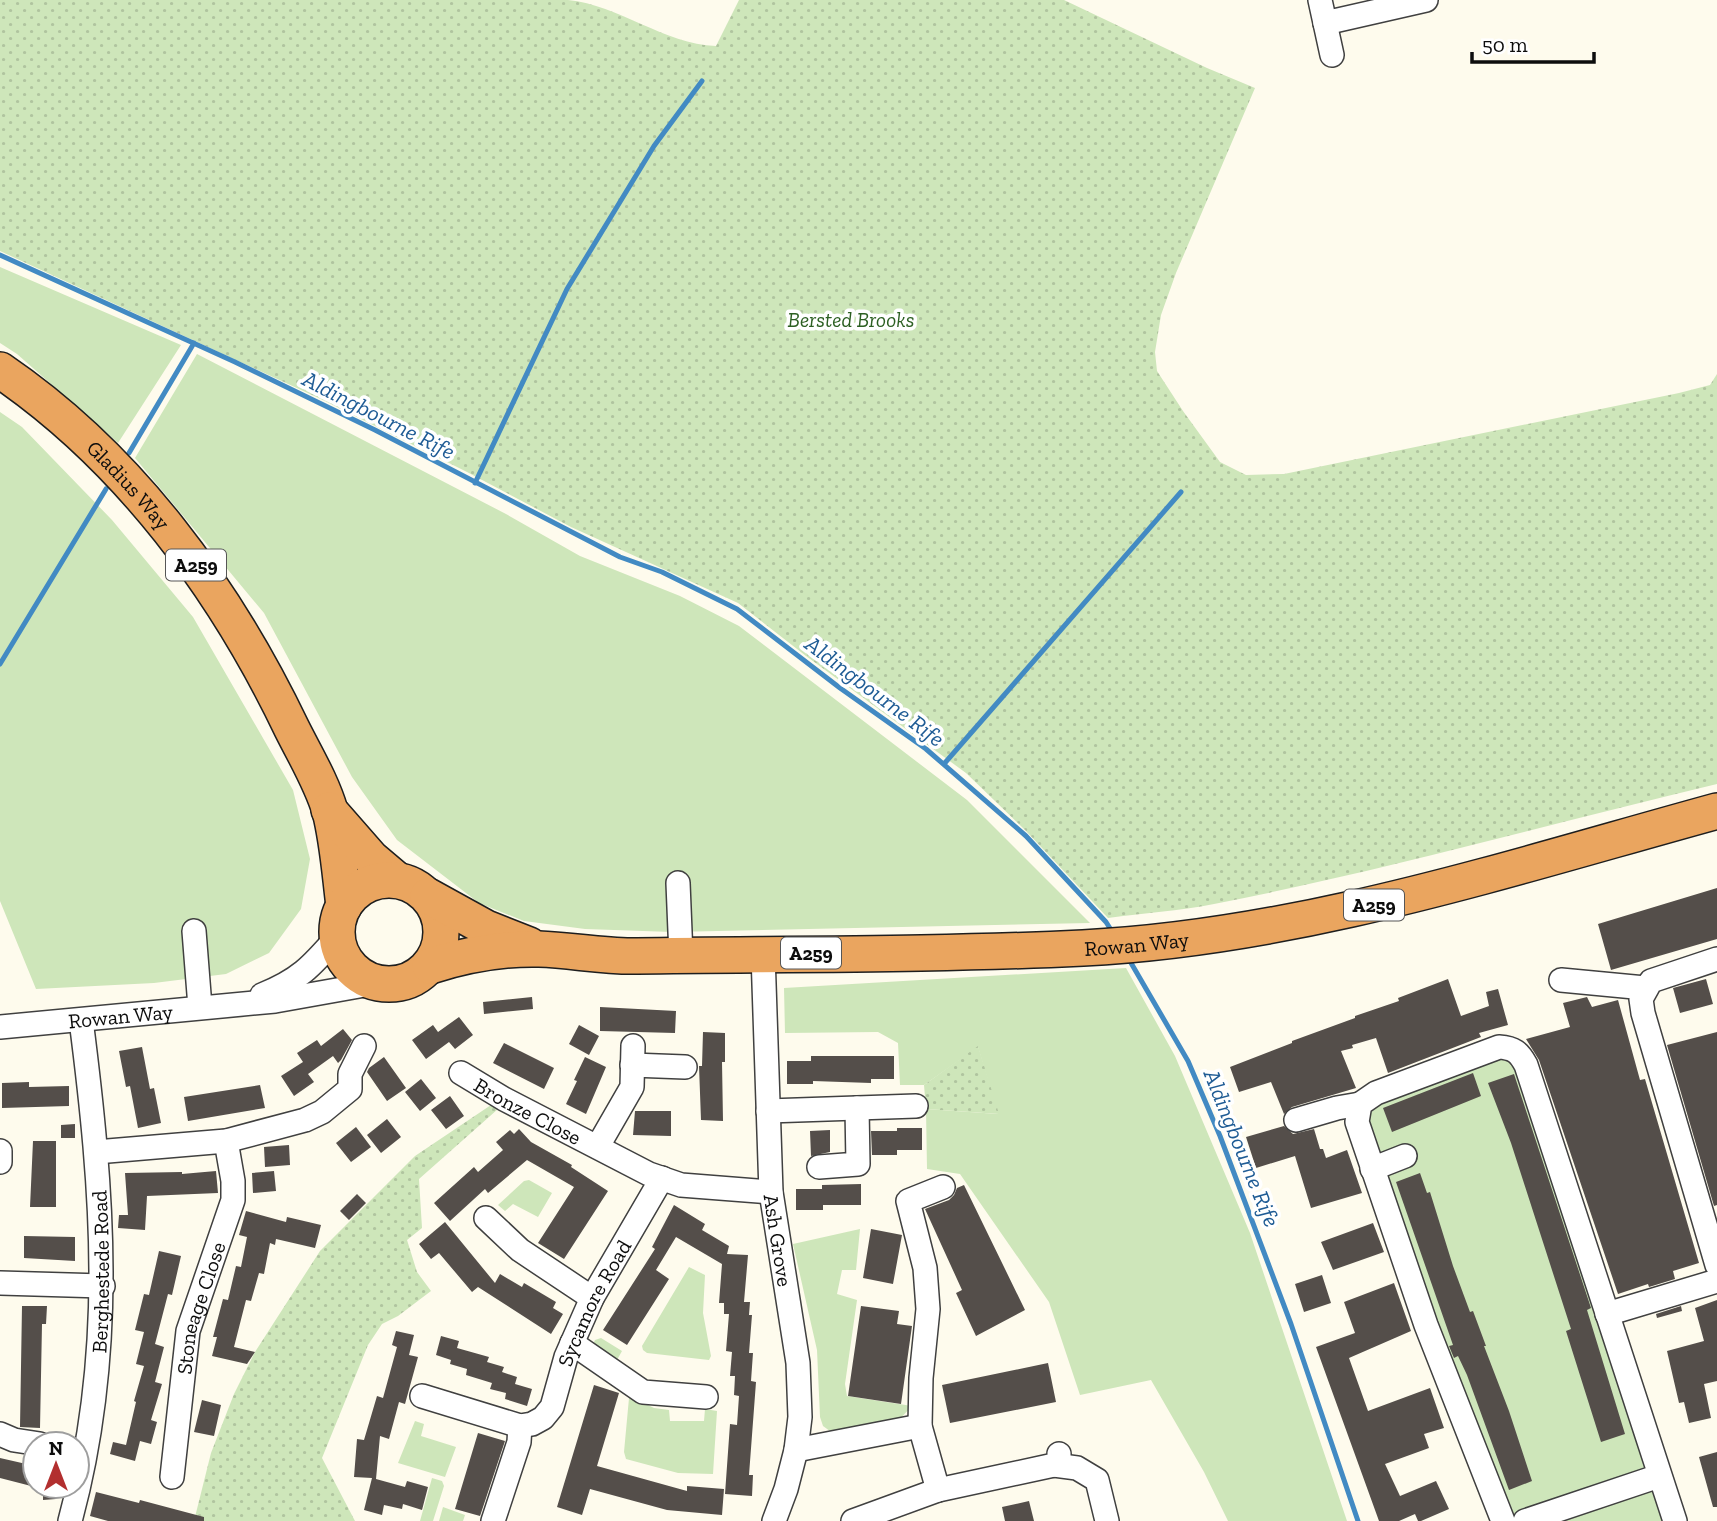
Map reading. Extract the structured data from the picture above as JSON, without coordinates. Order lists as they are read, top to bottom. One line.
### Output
{"streets":{"highway":["Gladius Way","A259","Rowan Way"],"street":["Bronze Close","Ash Grove","Berghestede Road","Sycamore Road","Stoneage Close"]},"crossings":[["Gladius Way","Rowan Way"],["Rowan Way","Ash Grove"],["Rowan Way","Berghestede Road"],["Bronze Close","Sycamore Road"]],"water":["Aldingbourne Rife"],"parks":["Bersted Brooks"],"scale_bar":"50 m","north":"top"}
